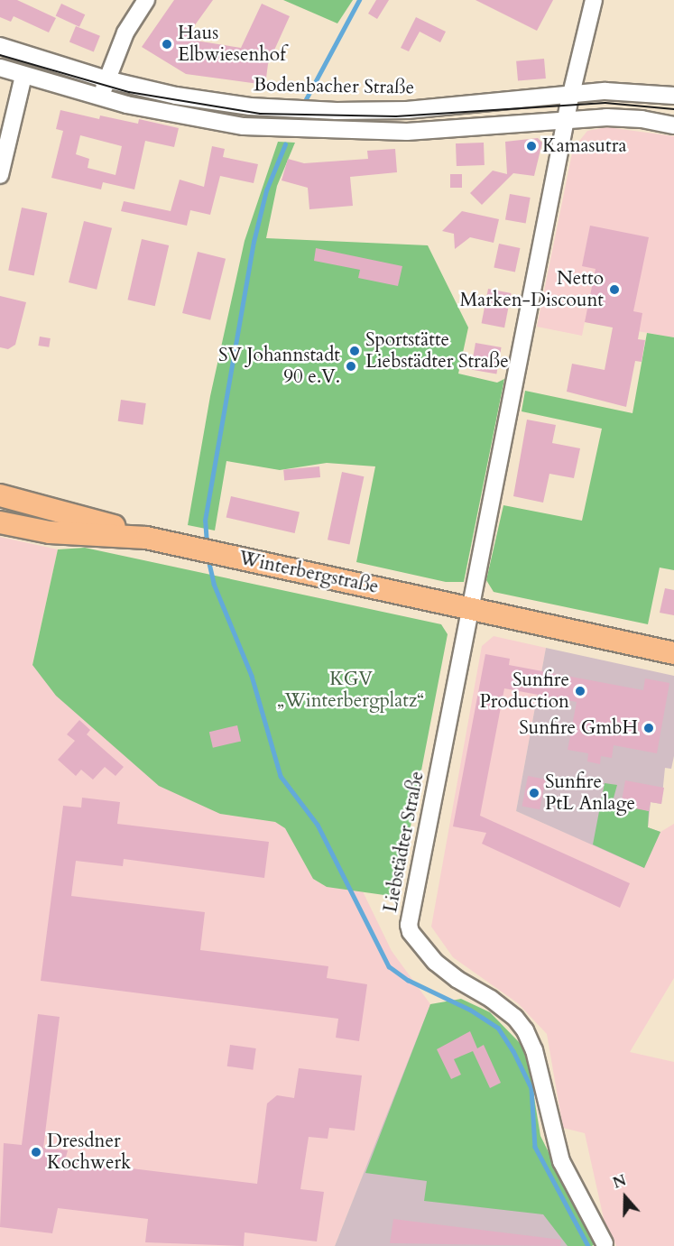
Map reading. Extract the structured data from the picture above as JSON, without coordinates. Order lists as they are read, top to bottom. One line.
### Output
{"streets":{"main road":["Winterbergstraße"],"street":["Bodenbacher Straße","Liebstädter Straße"]},"crossings":[["Winterbergstraße","Liebstädter Straße"]],"parks":["KGV „Winterbergplatz“"],"places":["Haus Elbwiesenhof","Kamasutra","Netto Marken-Discount","Sportstätte Liebstädter Straße","SV Johannstadt 90 e.V.","Sunfire Production","Sunfire GmbH","Sunfire PtL Anlage","Dresdner Kochwerk"],"north":"top"}
